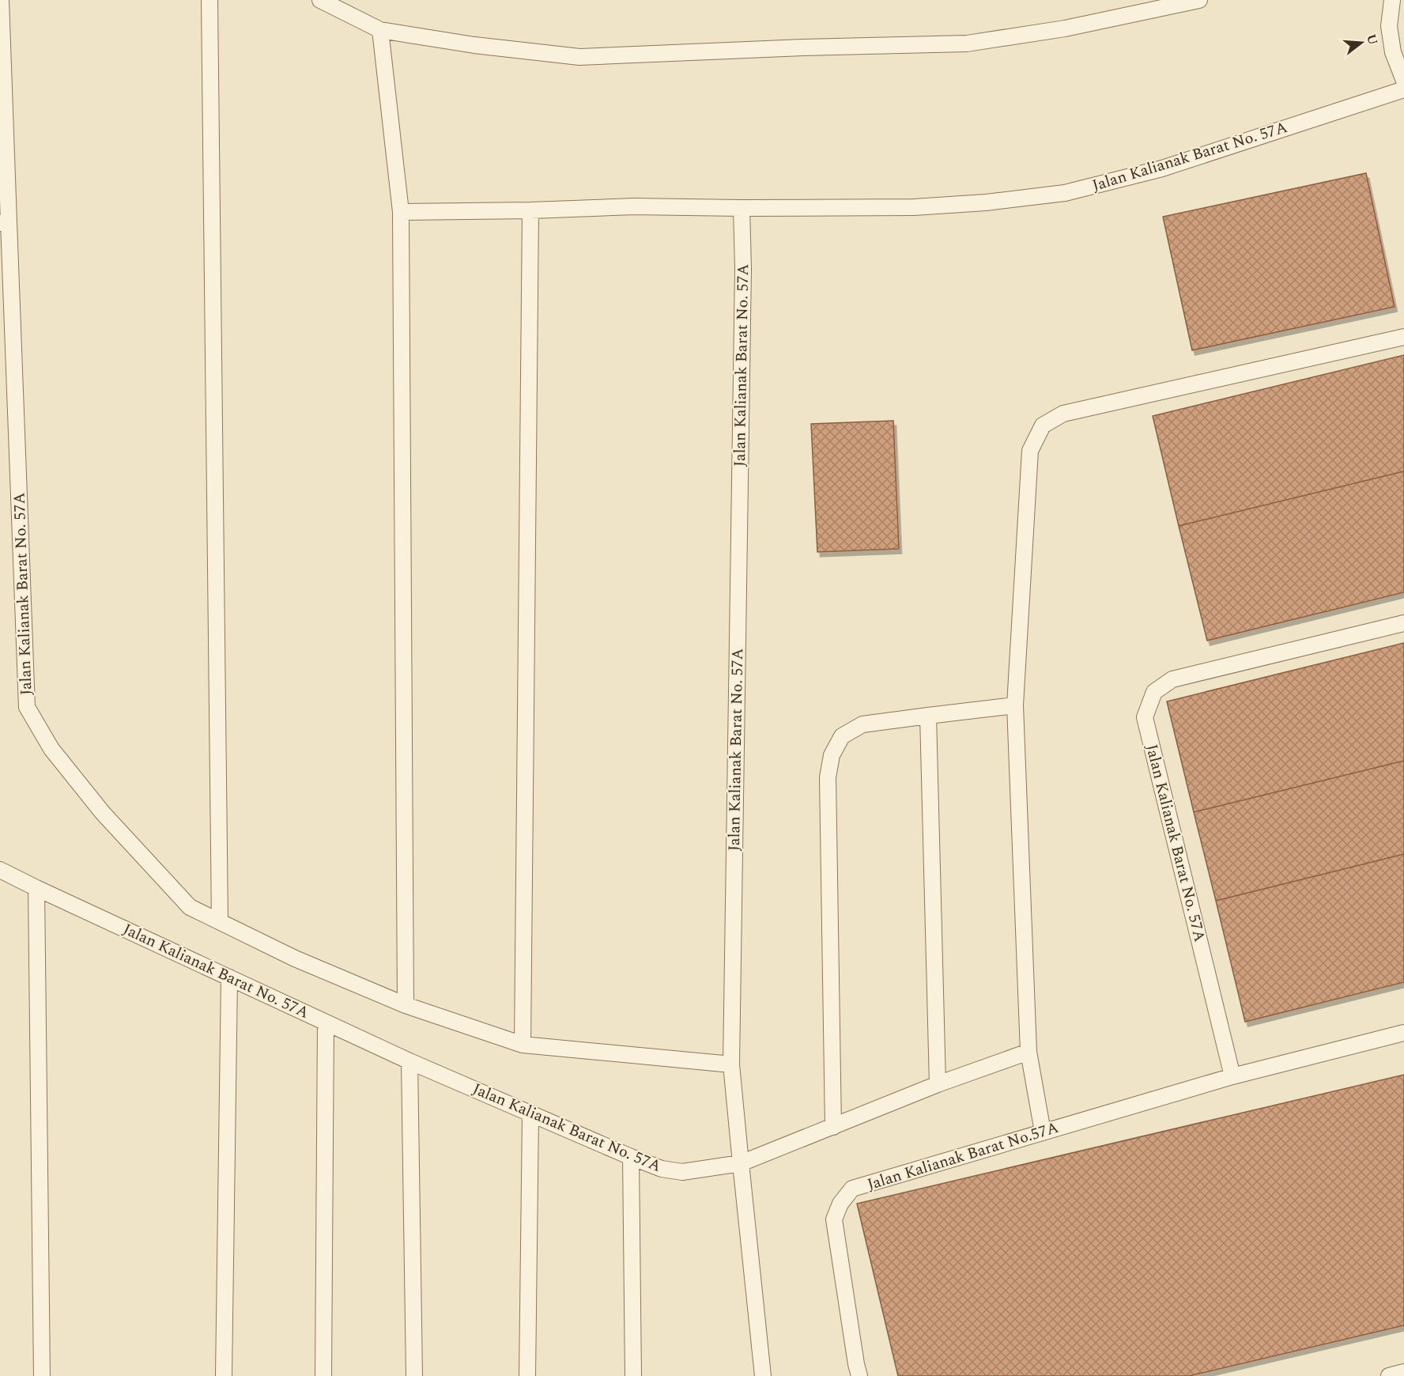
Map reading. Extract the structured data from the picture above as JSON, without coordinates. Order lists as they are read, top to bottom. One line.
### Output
{"streets":{"lane":["Jalan Kalianak Barat No. 57A","Jalan Kalianak Barat No.57A"]},"crossings":[["Jalan Kalianak Barat No. 57A","Jalan Kalianak Barat No.57A"]],"north":"right"}
